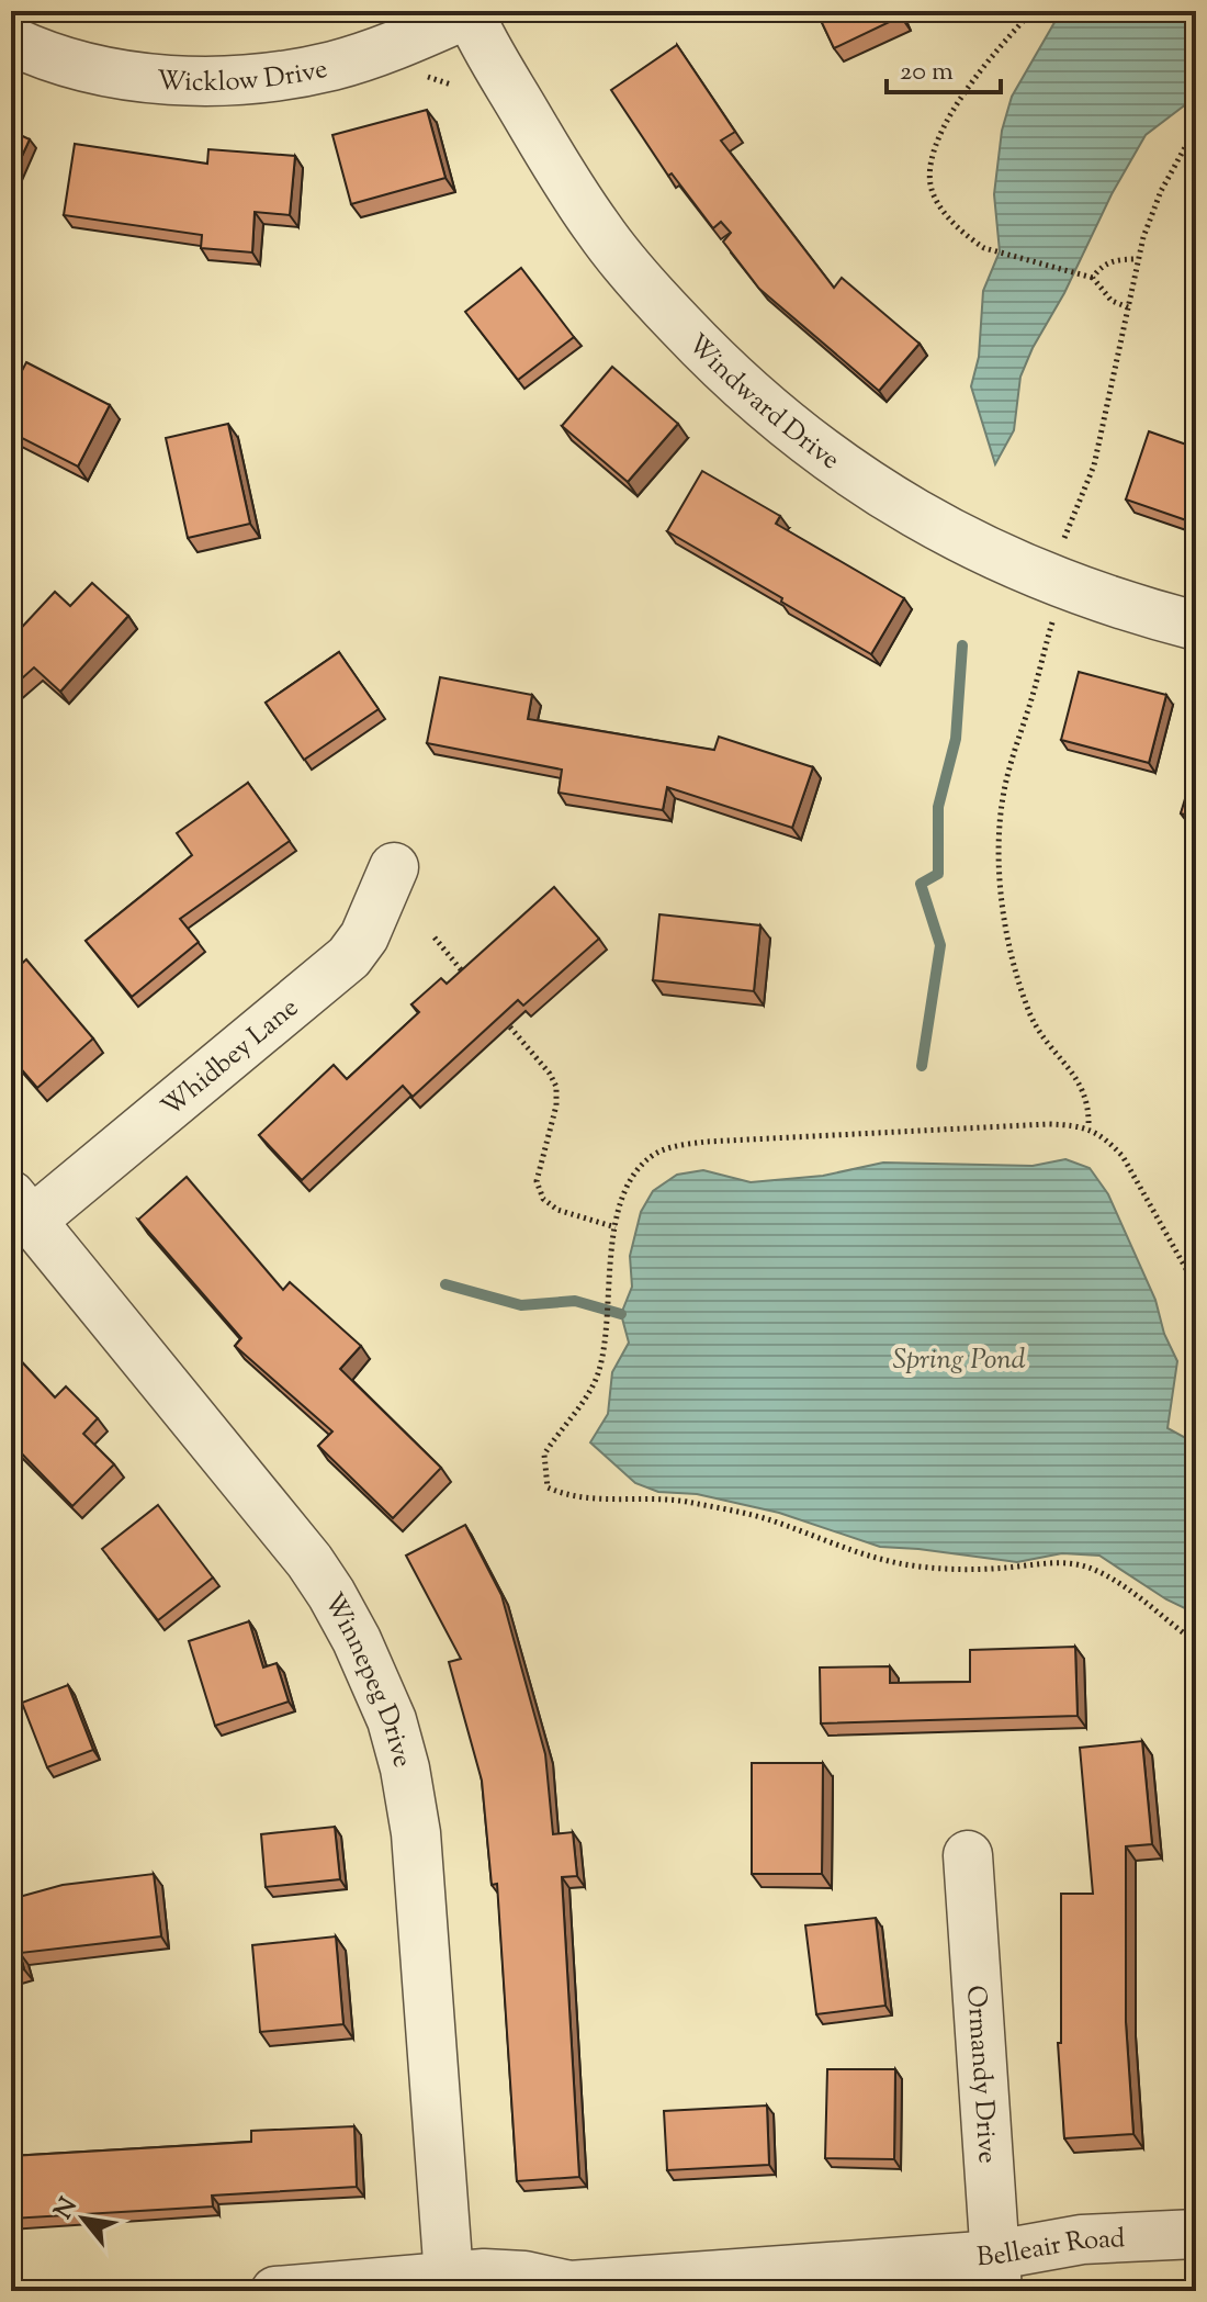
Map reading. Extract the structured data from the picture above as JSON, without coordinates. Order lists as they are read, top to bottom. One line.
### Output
{"streets":{"street":["Wicklow Drive","Windward Drive","Whidbey Lane","Winnepeg Drive","Ormandy Drive","Belleair Road"]},"crossings":[["Wicklow Drive","Windward Drive"],["Whidbey Lane","Winnepeg Drive"],["Winnepeg Drive","Belleair Road"],["Ormandy Drive","Belleair Road"]],"water":["Spring Pond"],"scale_bar":"20 m","north":"top left"}
